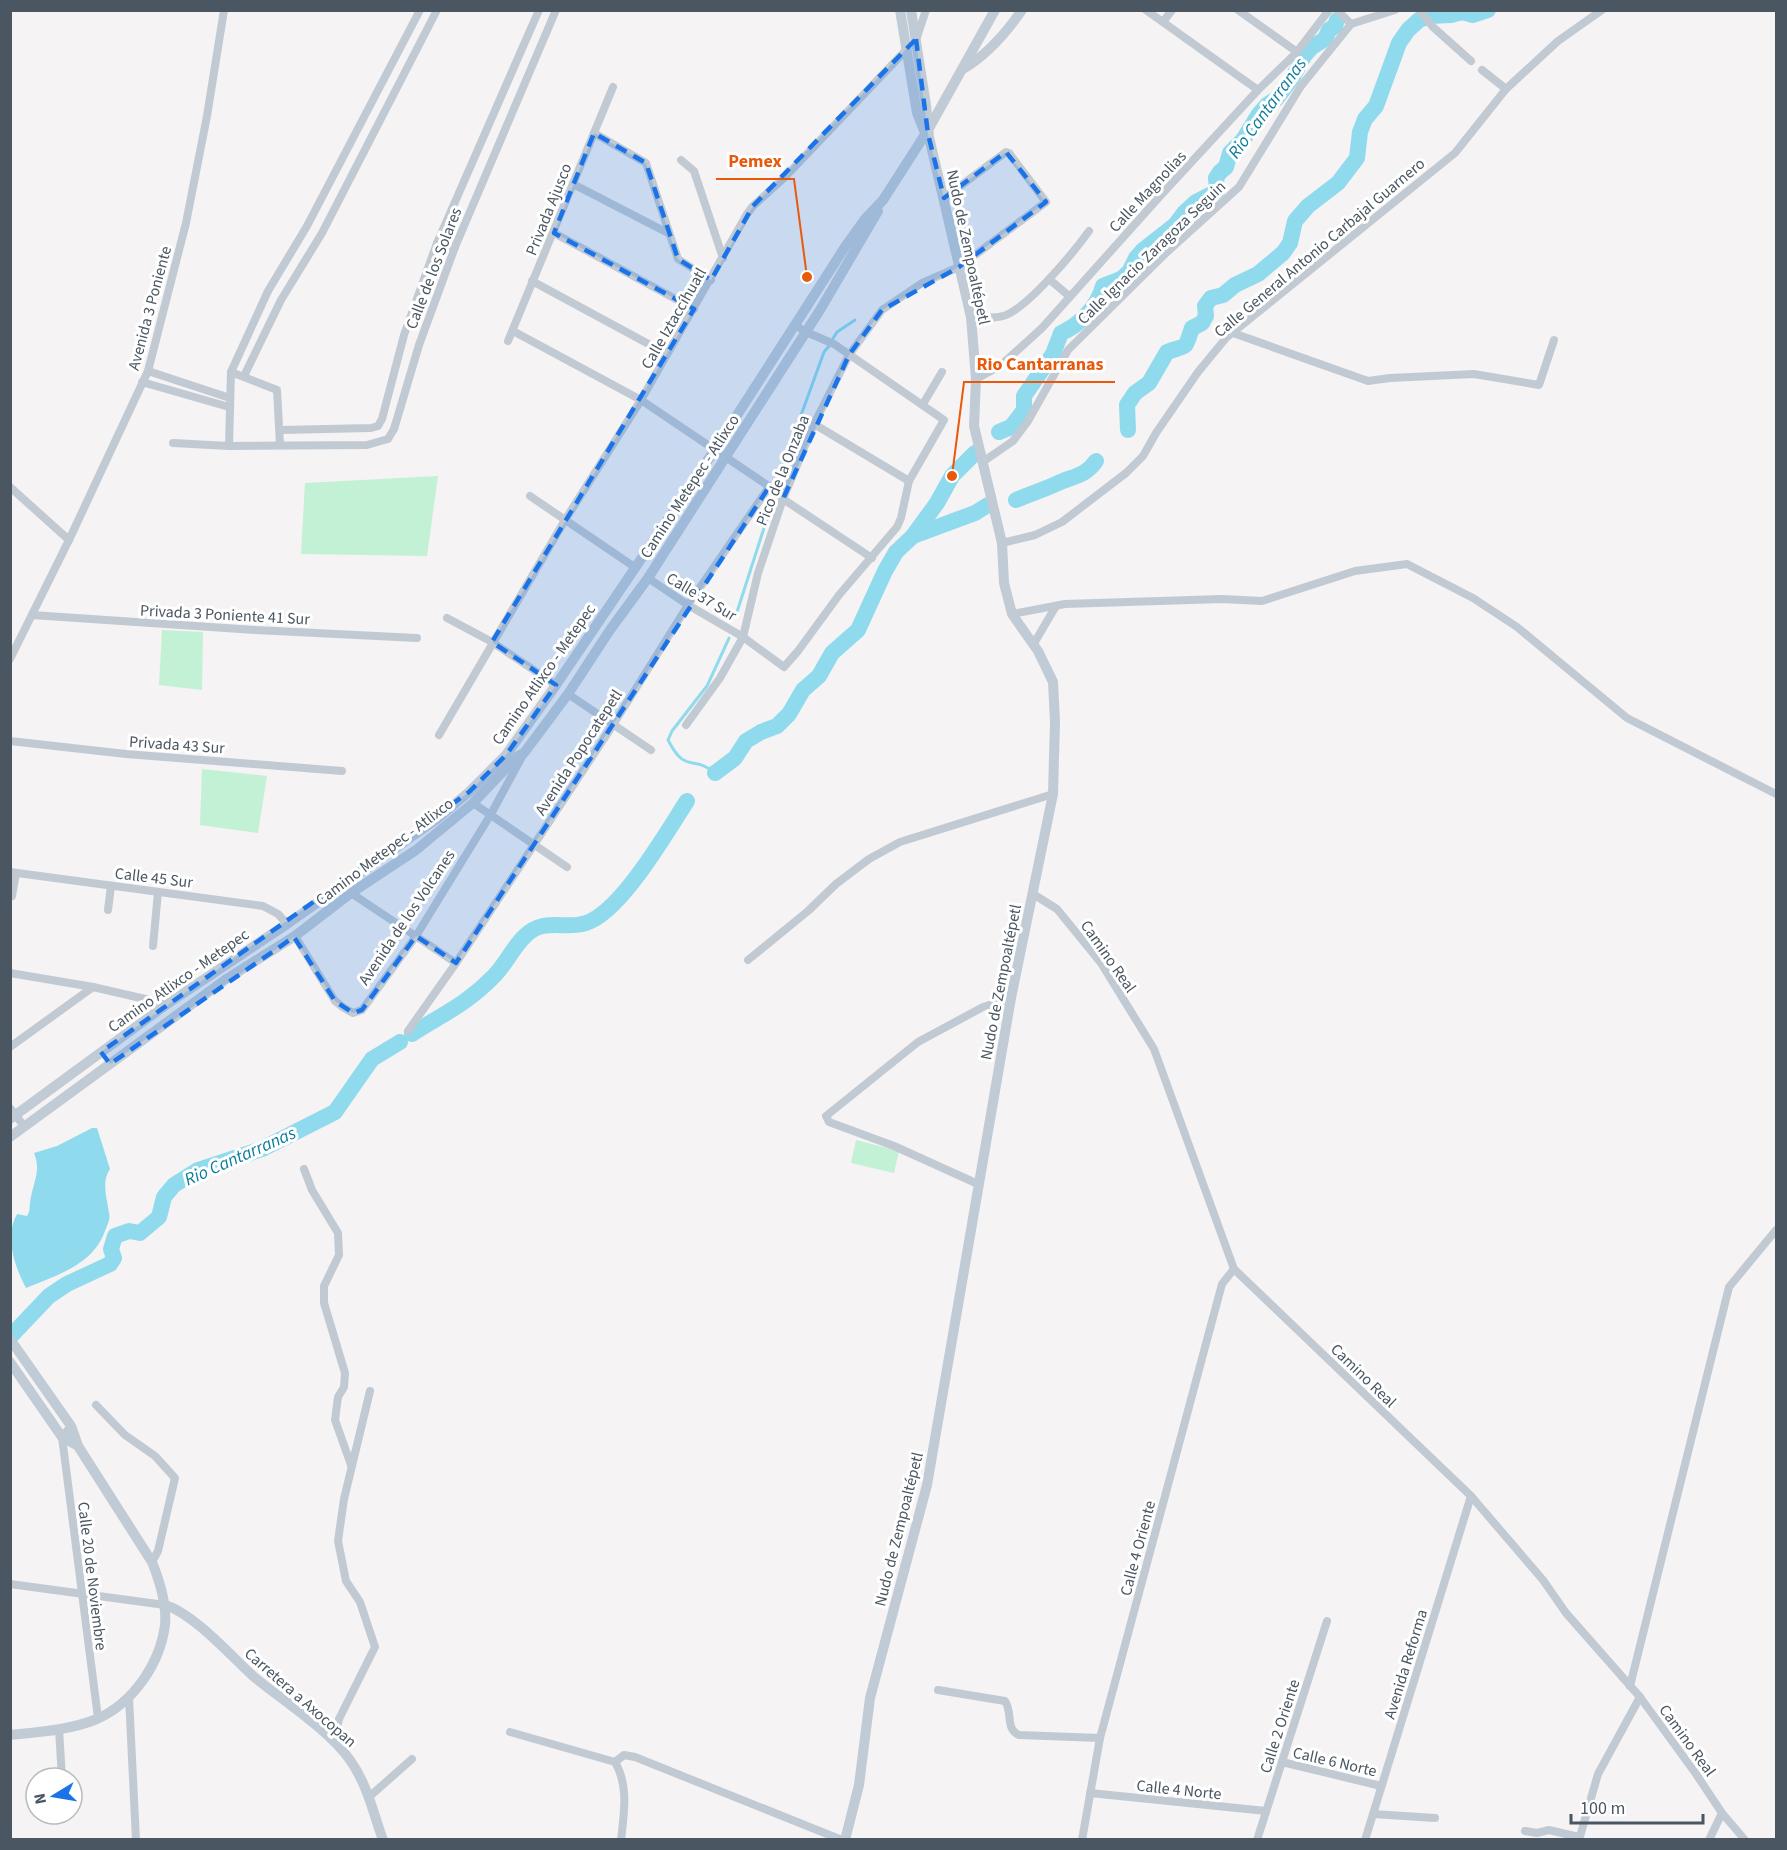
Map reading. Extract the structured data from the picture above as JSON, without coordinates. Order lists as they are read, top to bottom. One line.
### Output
{"streets":{"main road":["Nudo de Zempoaltépetl","Camino Metepec - Atlixco","Camino Atlixco - Metepec","Carretera a Axocopan"],"street":["Calle Magnolias","Privada Ajusco","Calle General Antonio Carbajal Guarnero","Calle Ignacio Zaragoza Seguin","Calle de los Solares","Avenida 3 Poniente","Calle Iztaccíhuatl","Pico de la Onzaba","Calle 37 Sur","Privada 3 Poniente 41 Sur","Privada 43 Sur","Avenida Popocatepetl","Calle 45 Sur","Avenida de los Volcanes","Camino Real","Calle 4 Oriente","Calle 20 de Noviembre","Avenida Reforma","Calle 2 Oriente","Calle 6 Norte","Calle 4 Norte"]},"crossings":[["Calle Magnolias","Nudo de Zempoaltépetl"],["Nudo de Zempoaltépetl","Calle General Antonio Carbajal Guarnero"],["Nudo de Zempoaltépetl","Calle Ignacio Zaragoza Seguin"],["Nudo de Zempoaltépetl","Pico de la Onzaba"],["Nudo de Zempoaltépetl","Camino Atlixco - Metepec"],["Nudo de Zempoaltépetl","Camino Real"],["Avenida 3 Poniente","Privada 3 Poniente 41 Sur"],["Pico de la Onzaba","Calle 37 Sur"],["Camino Metepec - Atlixco","Calle 37 Sur"],["Camino Metepec - Atlixco","Camino Atlixco - Metepec"],["Camino Metepec - Atlixco","Avenida de los Volcanes"],["Calle 37 Sur","Avenida Popocatepetl"],["Camino Atlixco - Metepec","Calle 45 Sur"],["Camino Real","Calle 4 Oriente"],["Camino Real","Avenida Reforma"],["Calle 4 Oriente","Calle 4 Norte"],["Avenida Reforma","Calle 6 Norte"],["Calle 2 Oriente","Calle 6 Norte"],["Calle 2 Oriente","Calle 4 Norte"]],"water":["Rio Cantarranas"],"places":["Pemex","Rio Cantarranas"],"scale_bar":"100 m","north":"left"}
